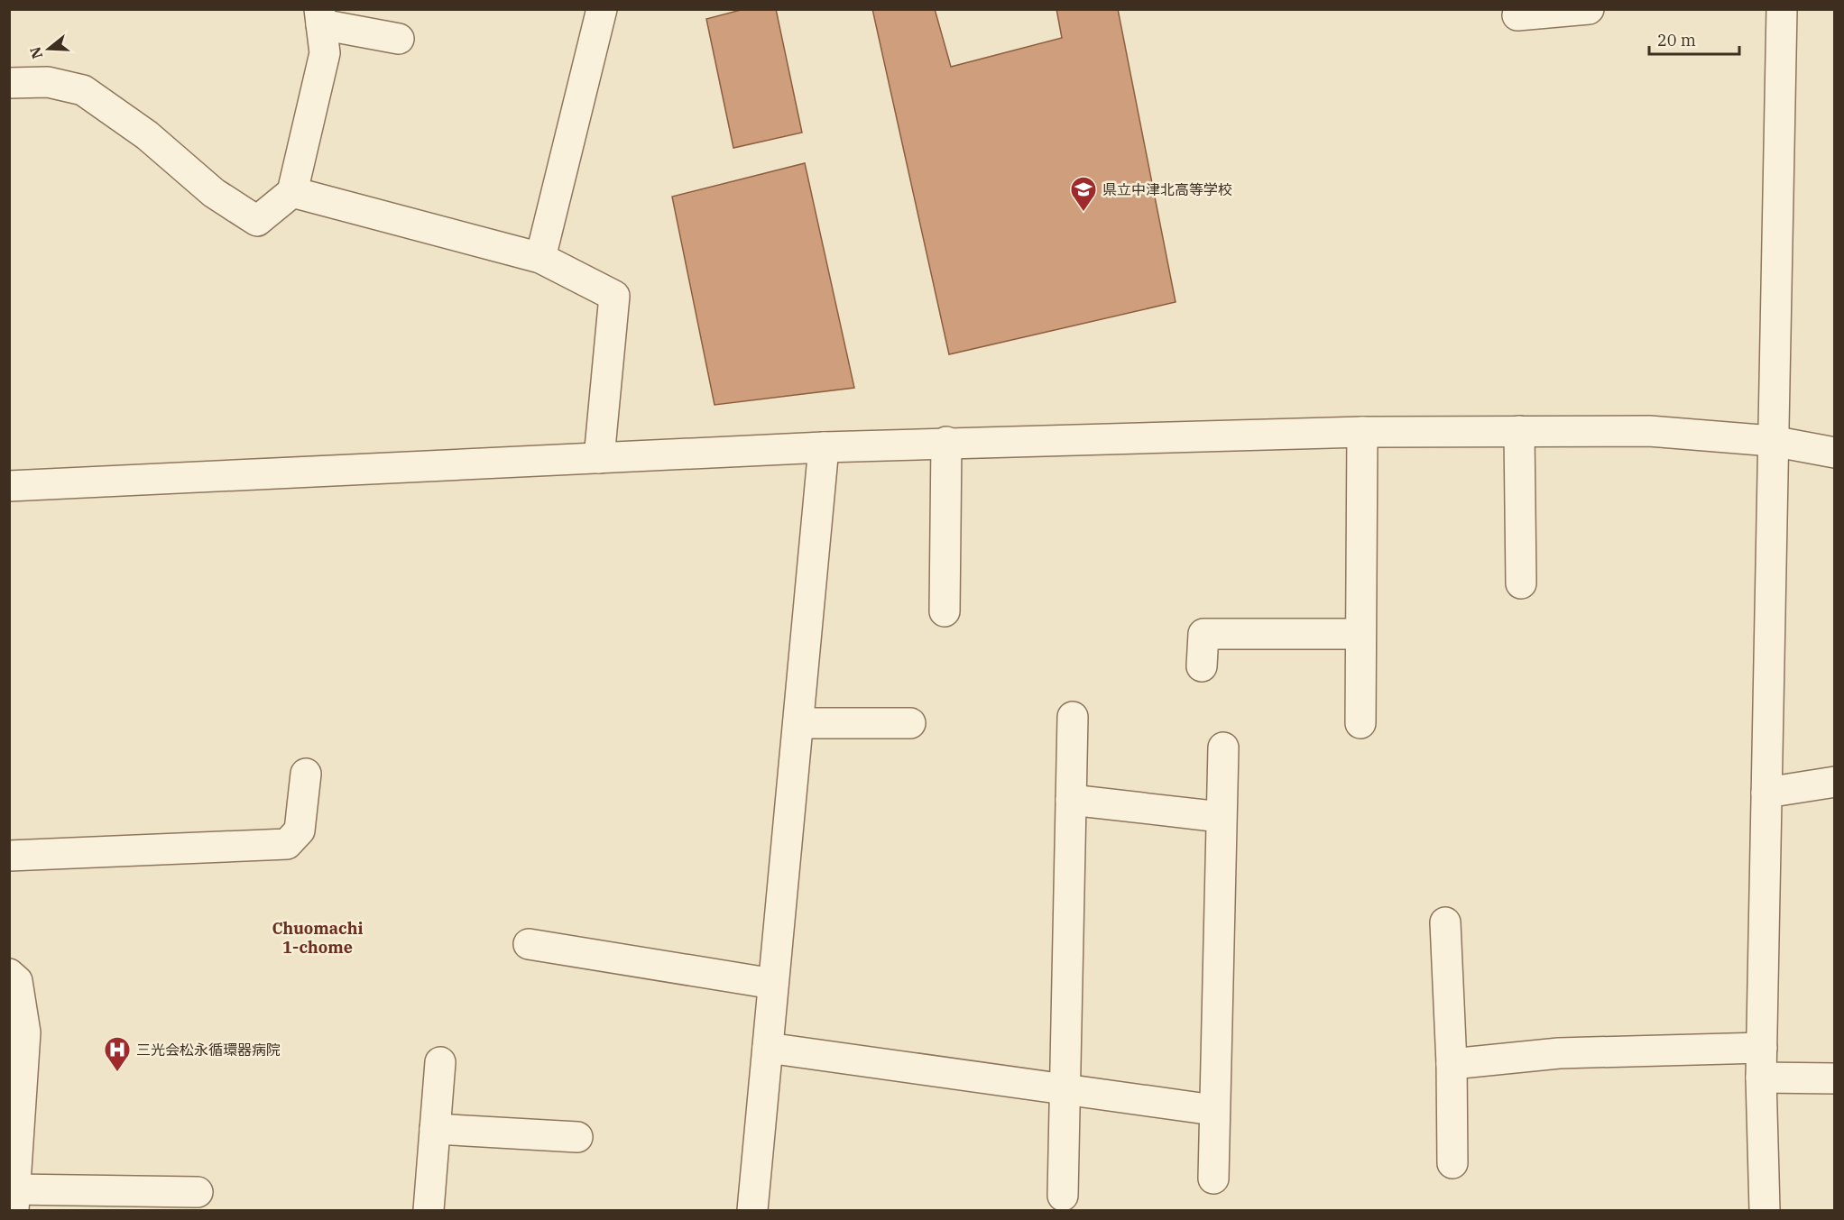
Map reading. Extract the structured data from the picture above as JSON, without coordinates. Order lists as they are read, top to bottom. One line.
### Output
{"districts":["Chuomachi 1-chome"],"places":{"school or university":["県立中津北高等学校"],"hospital":["三光会松永循環器病院"]},"scale_bar":"20 m","north":"left"}
